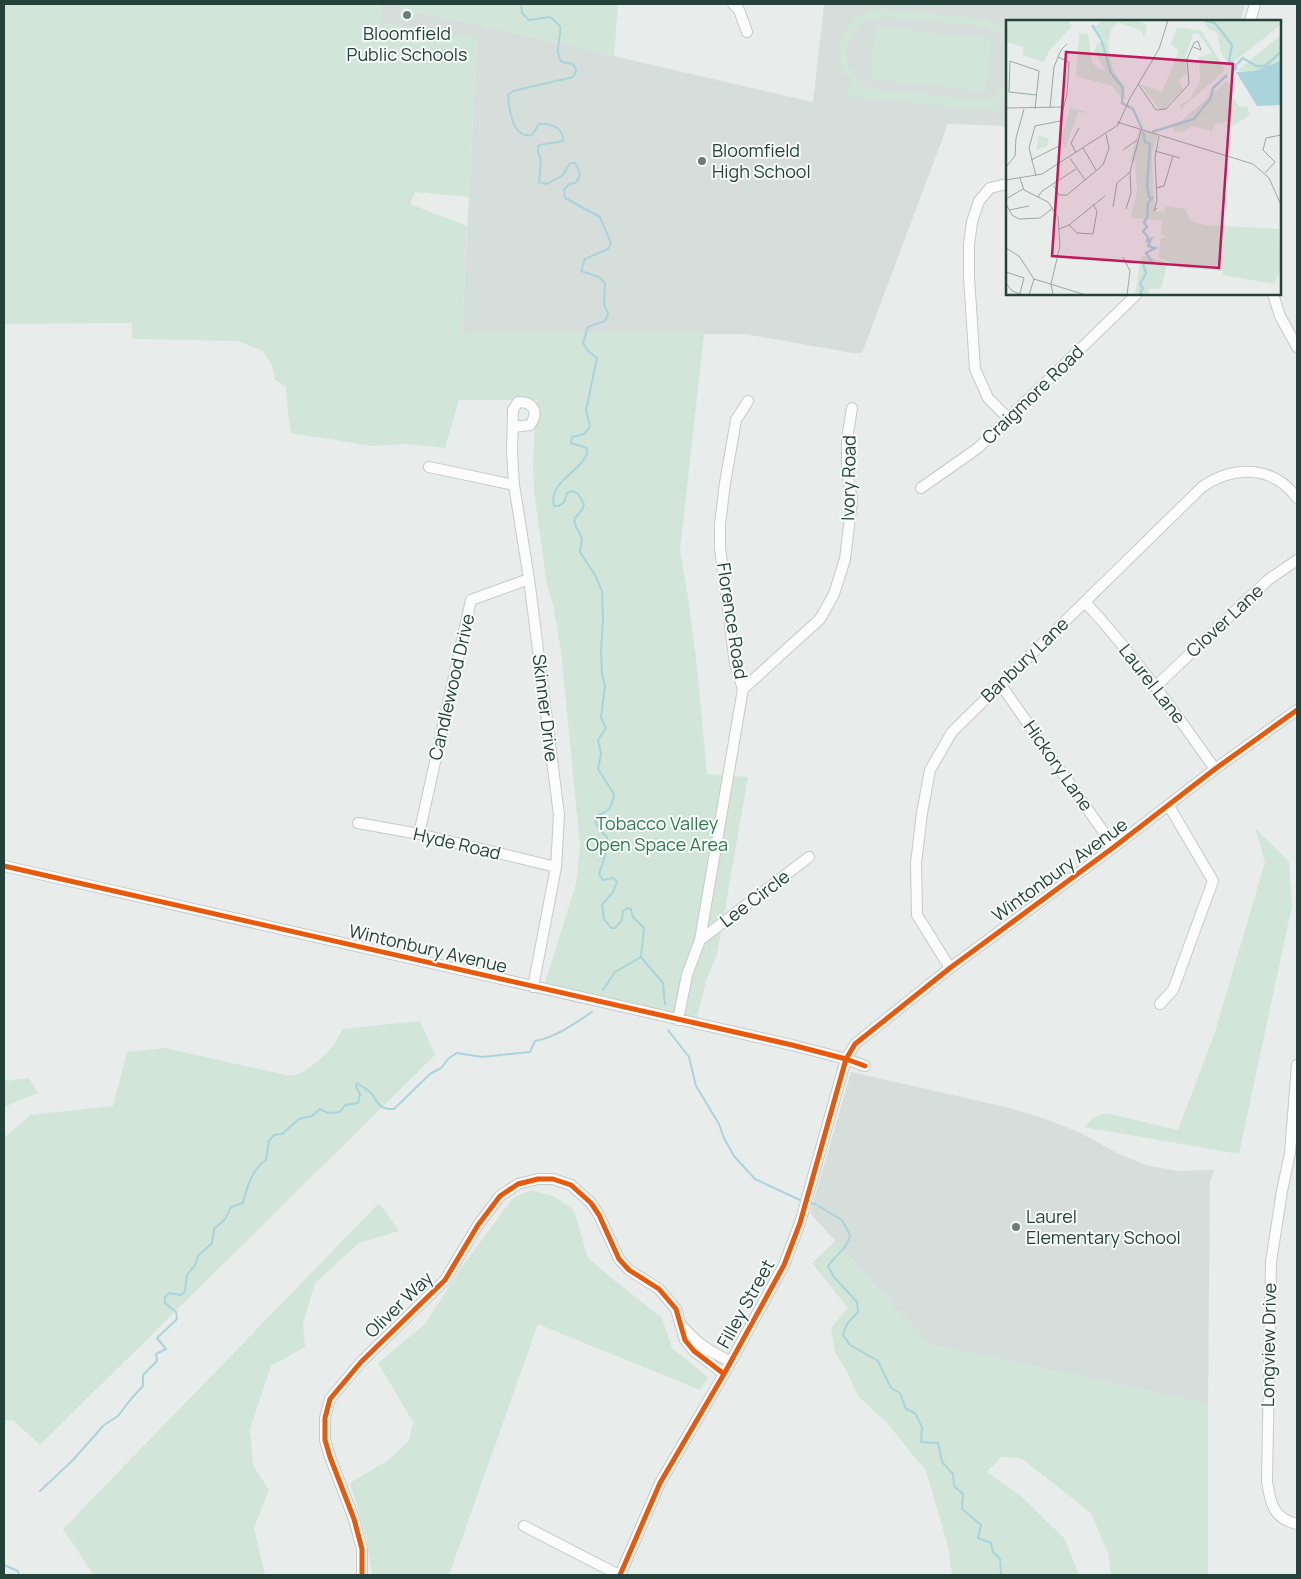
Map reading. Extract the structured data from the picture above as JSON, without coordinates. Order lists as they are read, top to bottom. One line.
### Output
{"streets":{"street":["Craigmore Road","Ivory Road","Florence Road","Clover Lane","Banbury Lane","Laurel Lane","Candlewood Drive","Skinner Drive","Hickory Lane","Hyde Road","Wintonbury Avenue","Lee Circle","Filley Street","Oliver Way","Longview Drive"]},"crossings":[["Ivory Road","Florence Road"],["Florence Road","Wintonbury Avenue"],["Florence Road","Lee Circle"],["Clover Lane","Laurel Lane"],["Banbury Lane","Laurel Lane"],["Banbury Lane","Hickory Lane"],["Banbury Lane","Wintonbury Avenue"],["Laurel Lane","Wintonbury Avenue"],["Candlewood Drive","Skinner Drive"],["Candlewood Drive","Hyde Road"],["Skinner Drive","Hyde Road"],["Skinner Drive","Wintonbury Avenue"],["Hickory Lane","Wintonbury Avenue"],["Wintonbury Avenue","Filley Street"],["Filley Street","Oliver Way"]],"parks":["Tobacco Valley Open Space Area"],"places":["Bloomfield Public Schools","Bloomfield High School","Laurel Elementary School"]}
